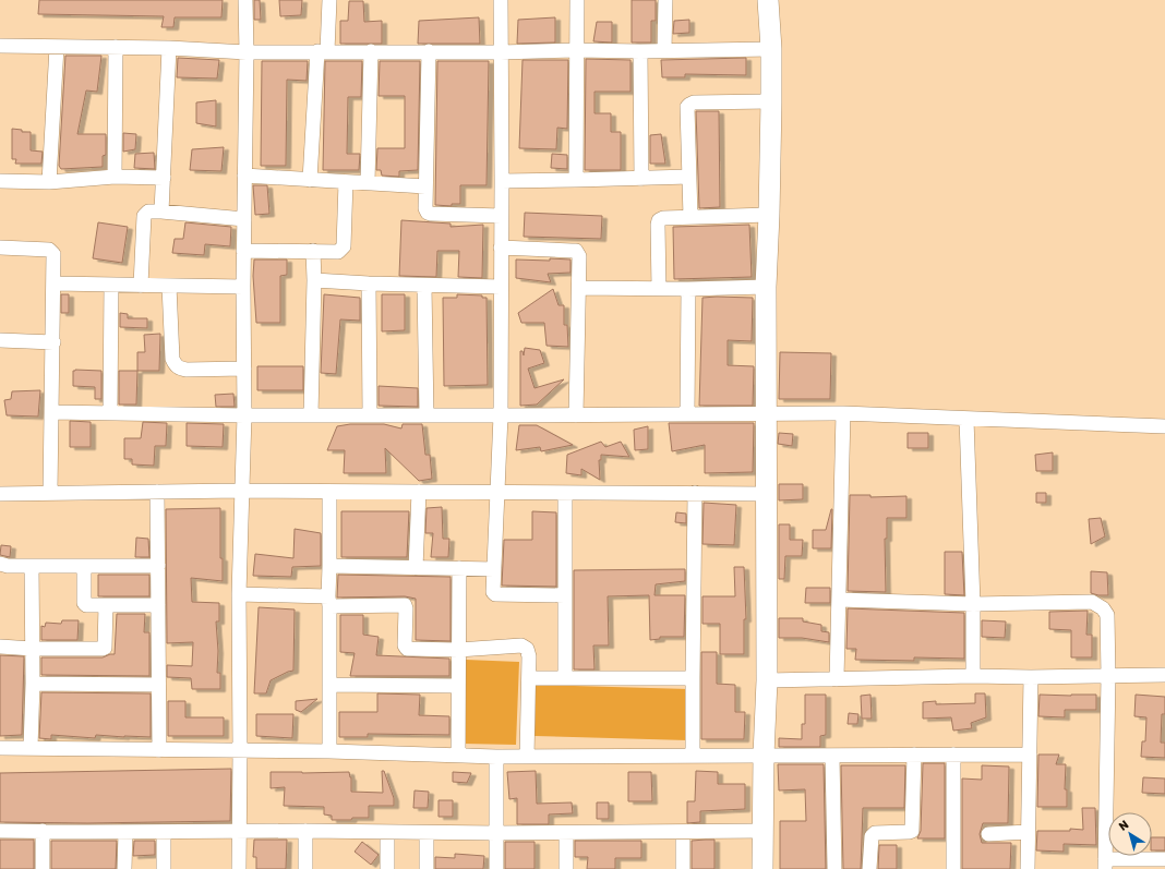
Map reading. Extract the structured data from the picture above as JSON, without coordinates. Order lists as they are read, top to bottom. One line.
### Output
{"north":"top left"}
